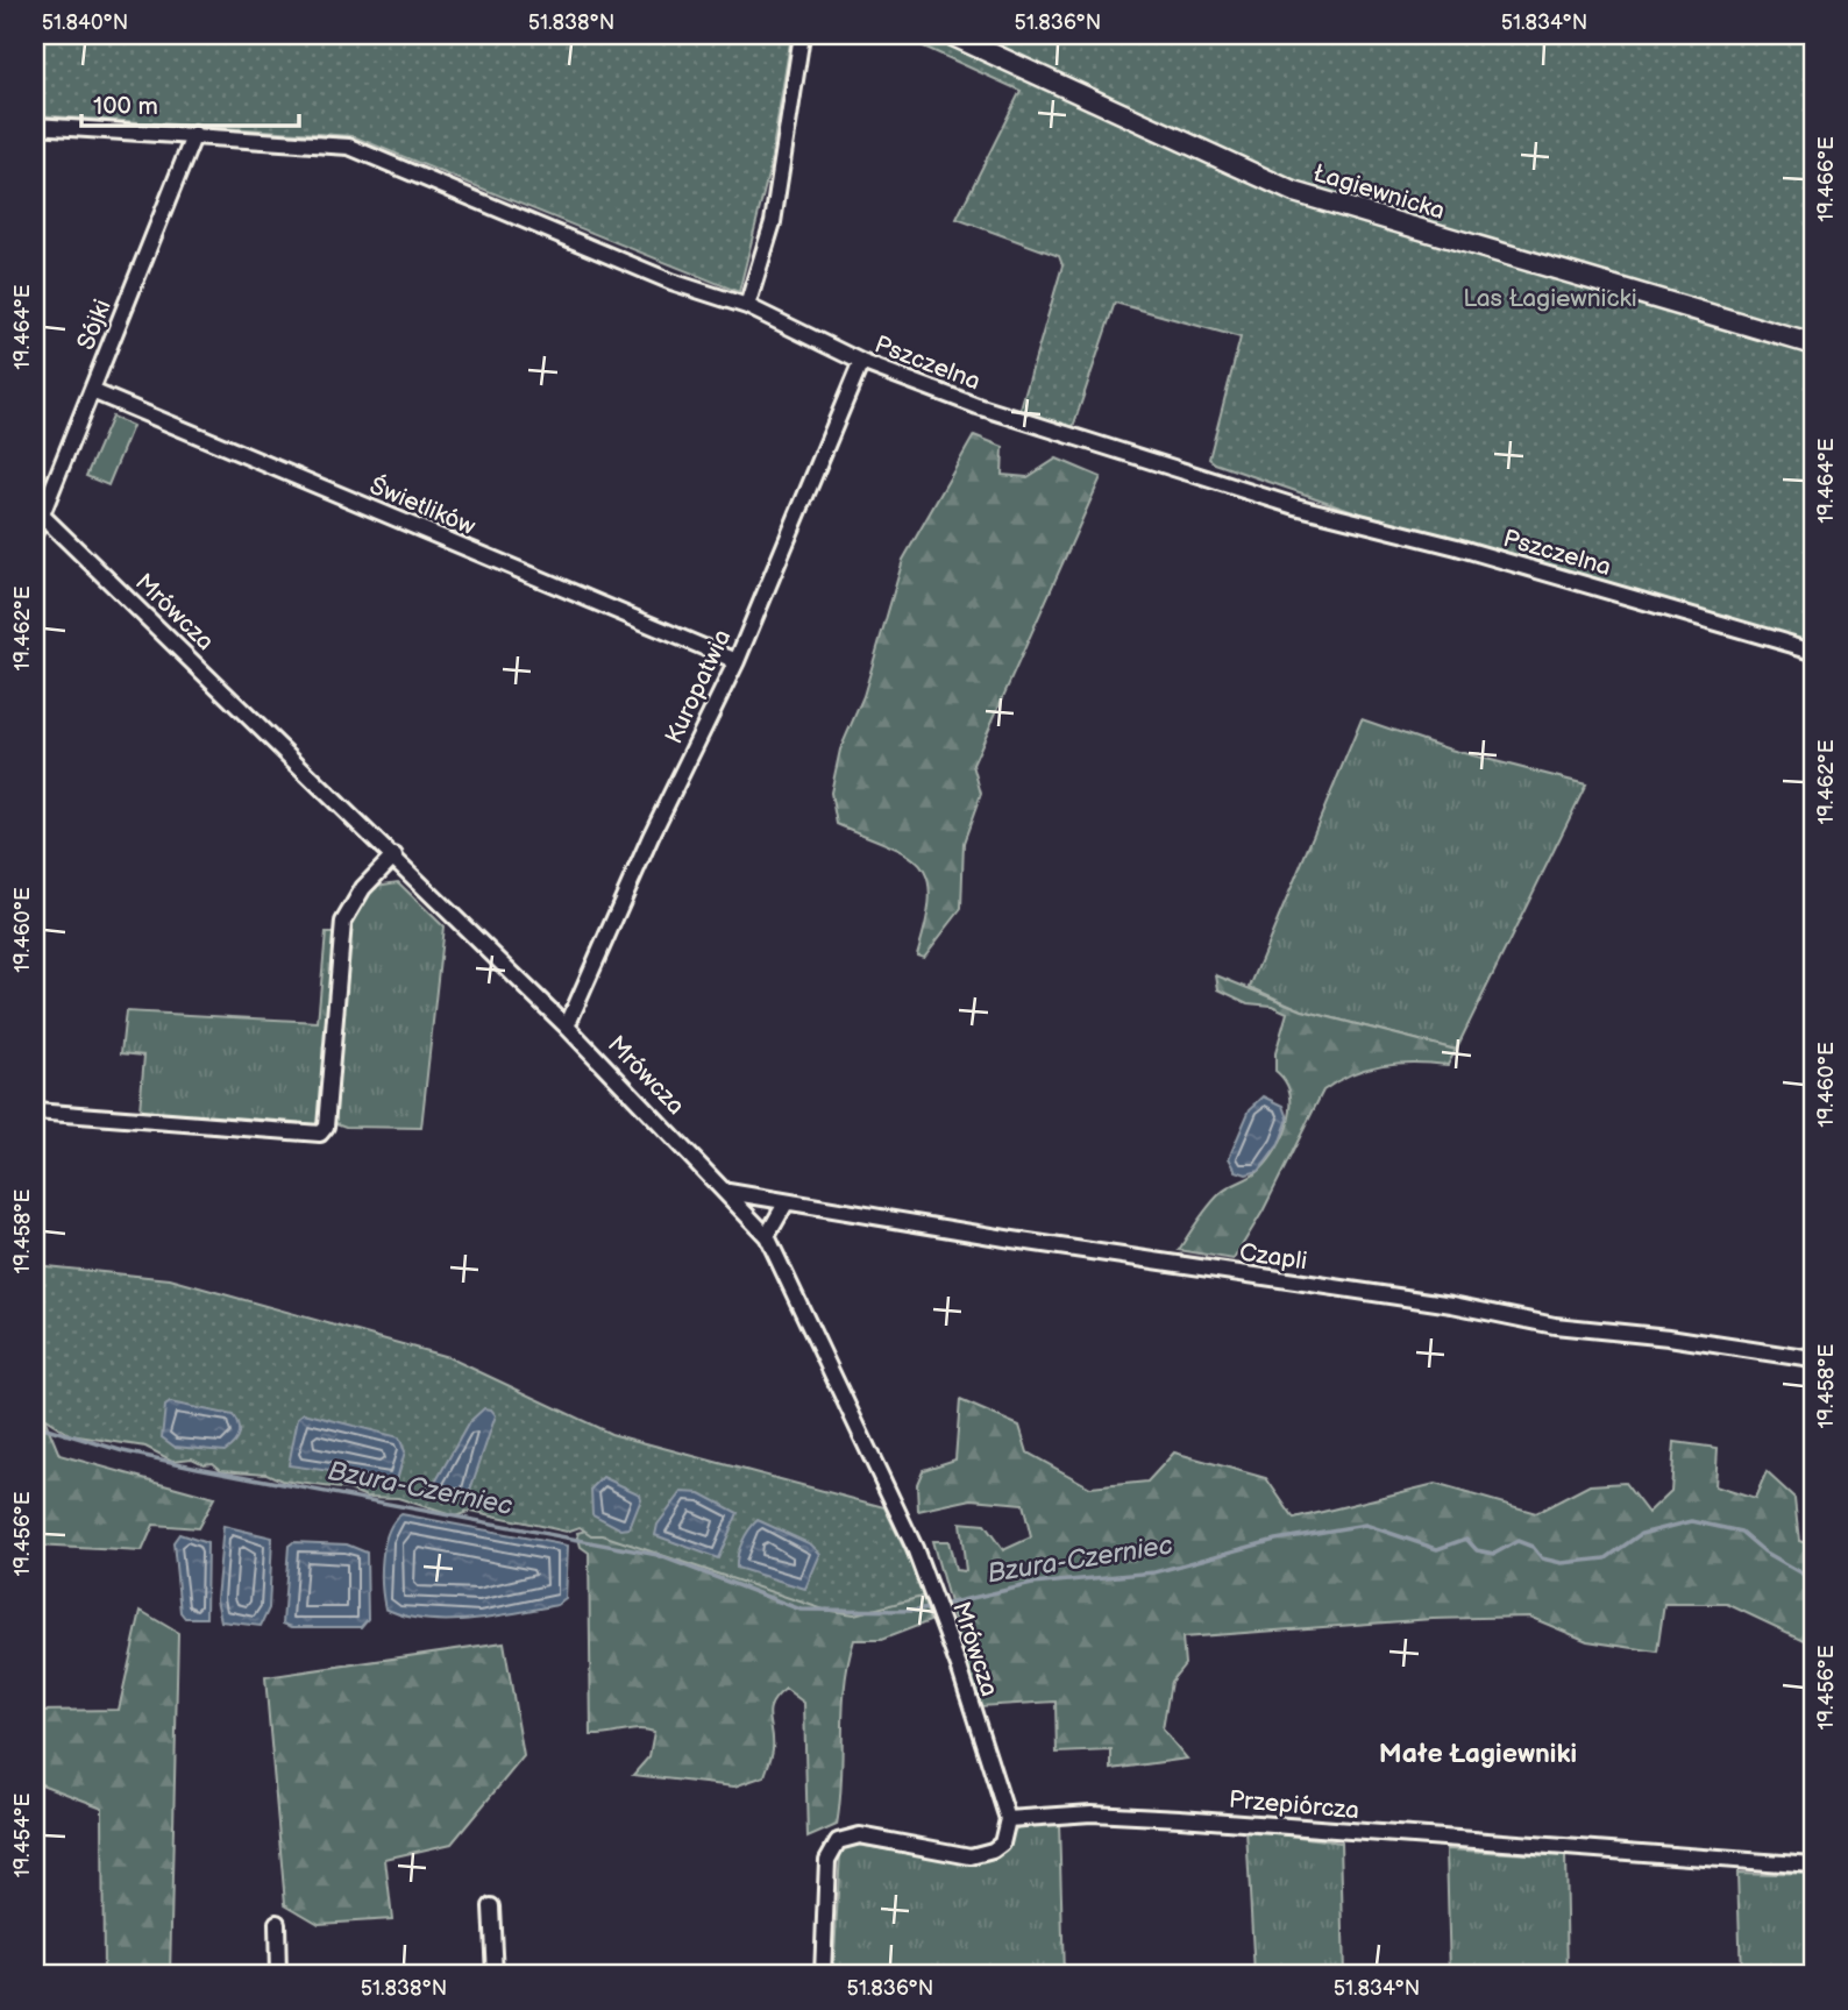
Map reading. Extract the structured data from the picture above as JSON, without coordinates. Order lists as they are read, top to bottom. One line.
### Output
{"streets":{"street":["Łagiewnicka","Sójki","Pszczelna","Świetlików","Mrówcza","Kuropatwia","Czapli","Przepiórcza"]},"crossings":[["Sójki","Pszczelna"],["Sójki","Świetlików"],["Sójki","Mrówcza"],["Pszczelna","Kuropatwia"],["Świetlików","Kuropatwia"],["Mrówcza","Kuropatwia"],["Mrówcza","Czapli"],["Mrówcza","Przepiórcza"]],"districts":["Małe Łagiewniki"],"water":["Bzura-Czerniec"],"parks":["Las Łagiewnicki"],"scale_bar":"100 m","coordinates":["51.840°N","51.838°N","51.836°N","51.834°N","19.466°E","19.464°E","19.462°E","19.460°E","19.458°E","19.456°E","19.454°E"]}
